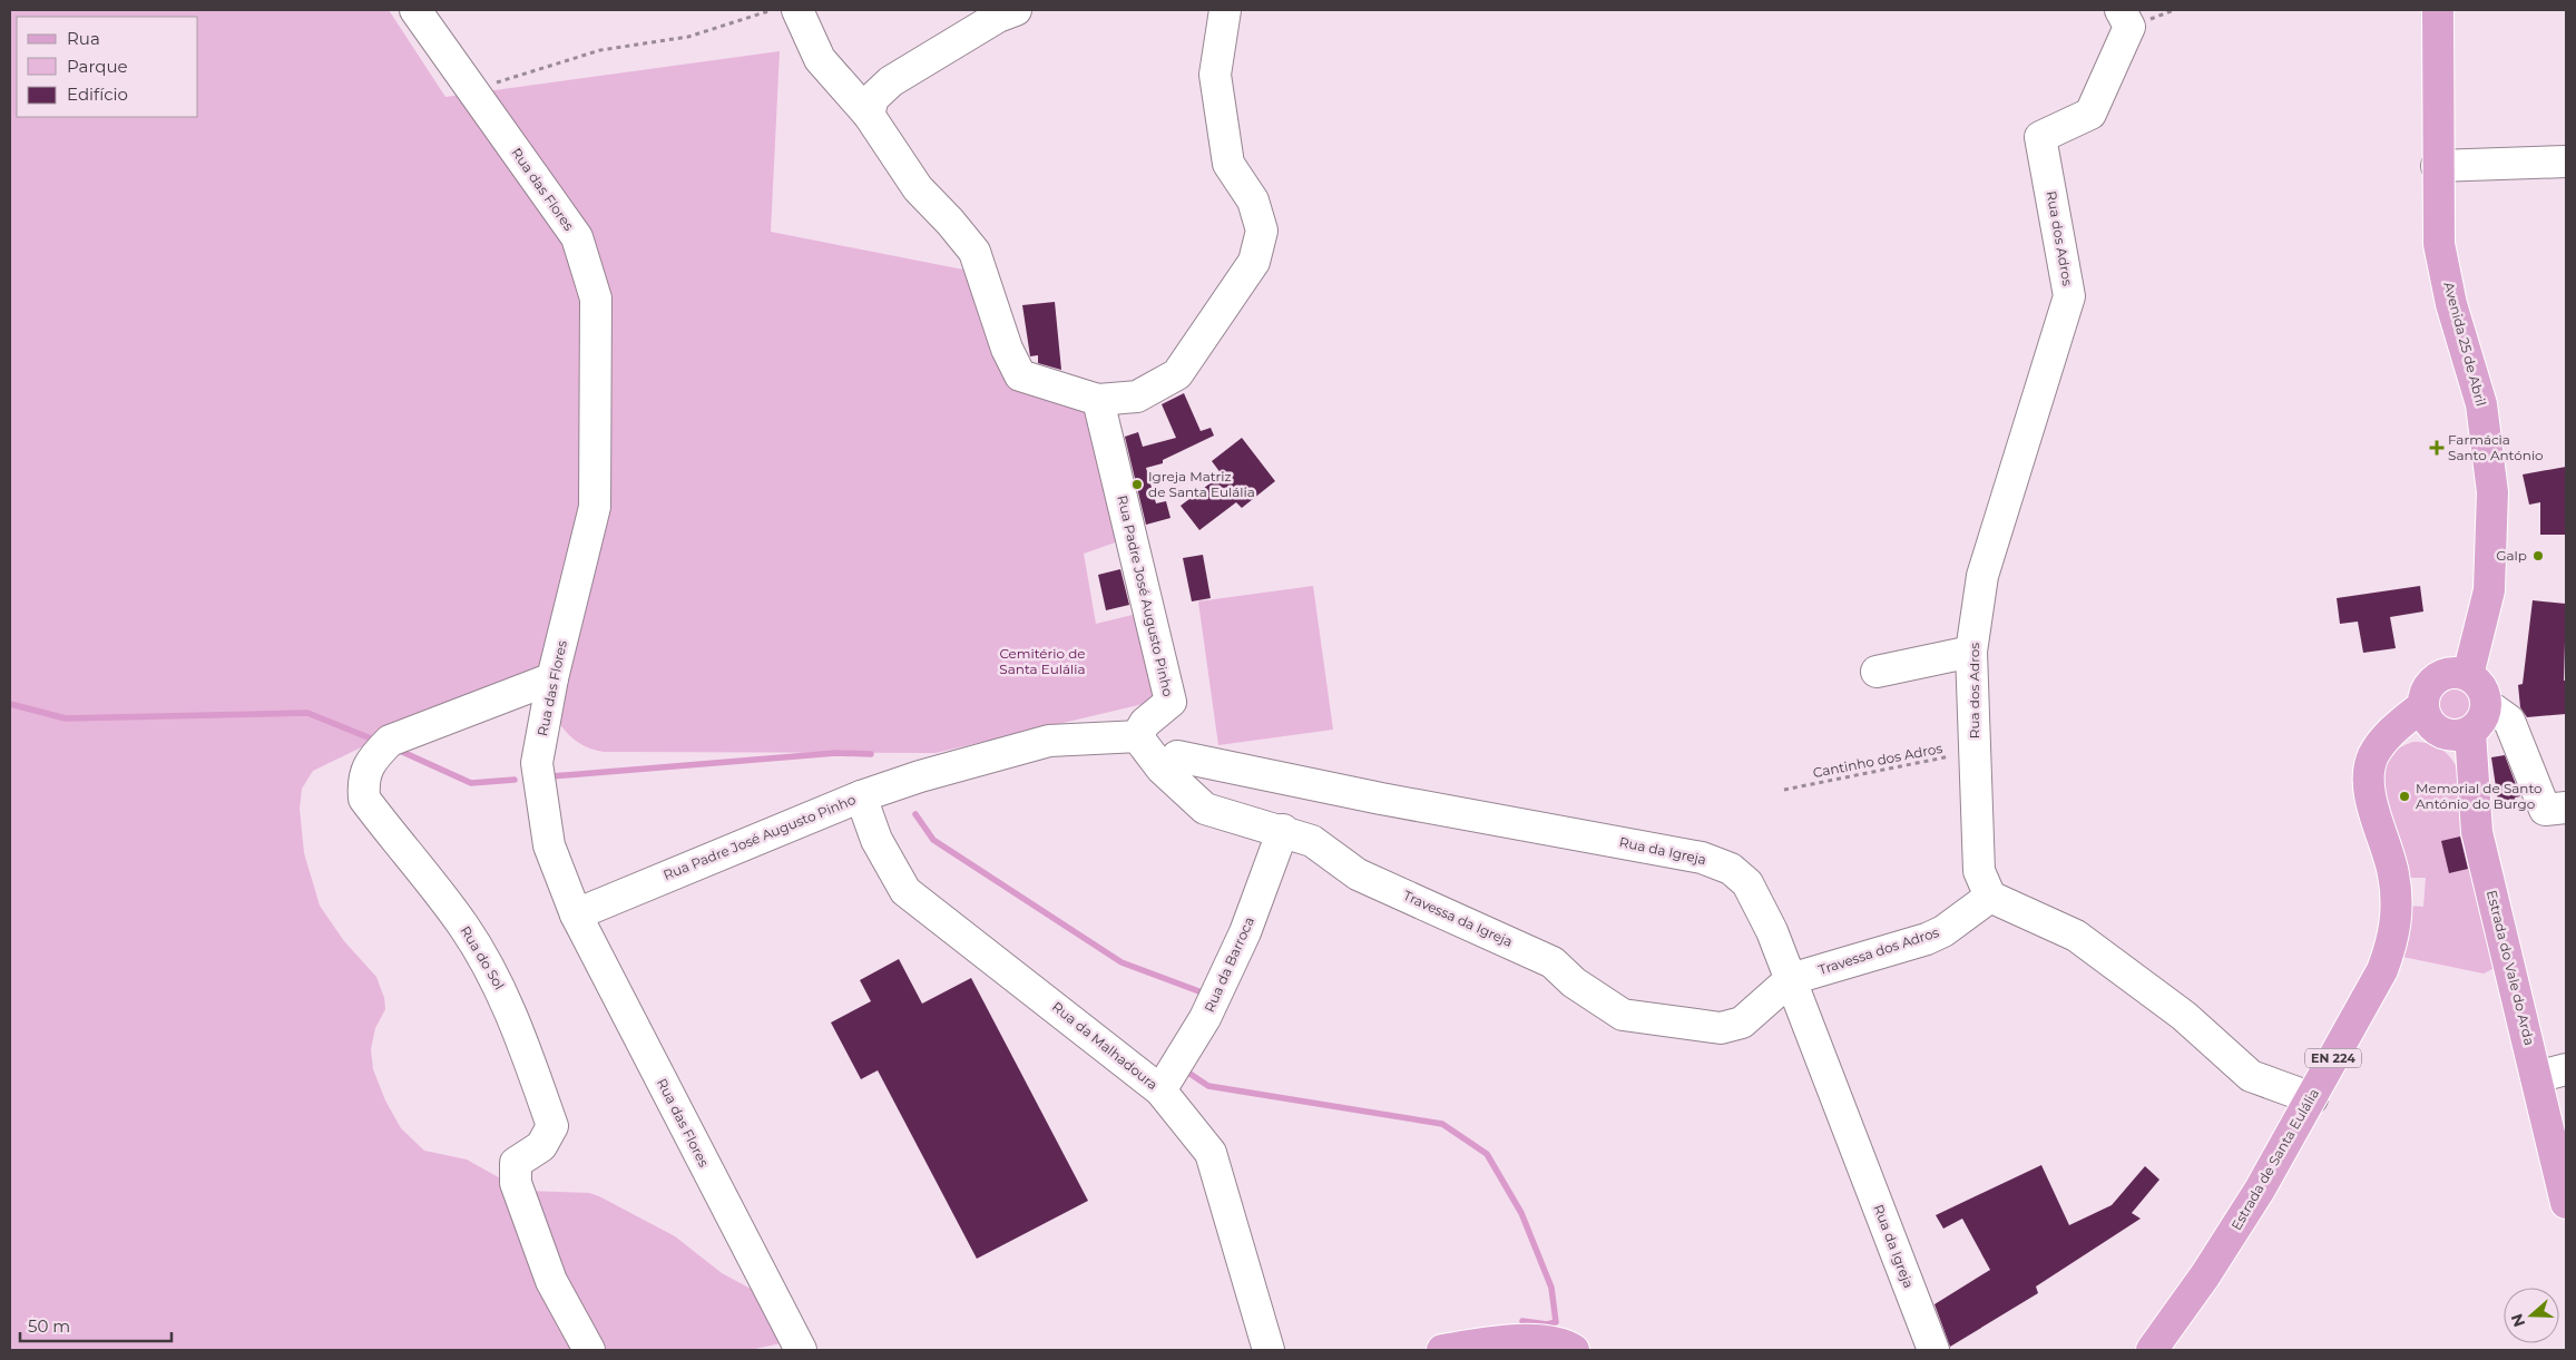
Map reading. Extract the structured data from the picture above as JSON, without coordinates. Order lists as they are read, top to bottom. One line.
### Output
{"streets":{"main road":["Avenida 25 de Abril","Estrada do Vale do Arda","EN 224","Estrada de Santa Eulália"],"street":["Rua das Flores","Rua dos Adros","Rua Padre José Augusto Pinho","Rua da Igreja","Travessa da Igreja","Travessa dos Adros","Rua do Sol","Rua da Barroca","Rua da Malhadoura"],"path":["Cantinho dos Adros"]},"crossings":[["Rua das Flores","Rua Padre José Augusto Pinho"],["Rua das Flores","Rua do Sol"],["Rua dos Adros","Cantinho dos Adros"],["Rua dos Adros","Travessa dos Adros"],["Avenida 25 de Abril","Estrada do Vale do Arda"],["Avenida 25 de Abril","EN 224"],["Avenida 25 de Abril","Estrada de Santa Eulália"],["Rua Padre José Augusto Pinho","Travessa da Igreja"],["Rua Padre José Augusto Pinho","Rua da Malhadoura"],["Rua da Igreja","Travessa da Igreja"],["Rua da Igreja","Travessa dos Adros"],["Travessa da Igreja","Travessa dos Adros"],["Travessa da Igreja","Rua da Barroca"],["Rua da Barroca","Rua da Malhadoura"],["Estrada do Vale do Arda","EN 224"],["Estrada do Vale do Arda","Estrada de Santa Eulália"],["EN 224","Estrada de Santa Eulália"]],"parks":["Cemitério de Santa Eulália"],"places":{"health":["Farmácia Santo António"],"other":["Igreja Matriz de Santa Eulália","Galp","Memorial de Santo António do Burgo"]},"legend":["Rua","Parque","Edifício"],"scale_bar":"50 m","north":"left"}
